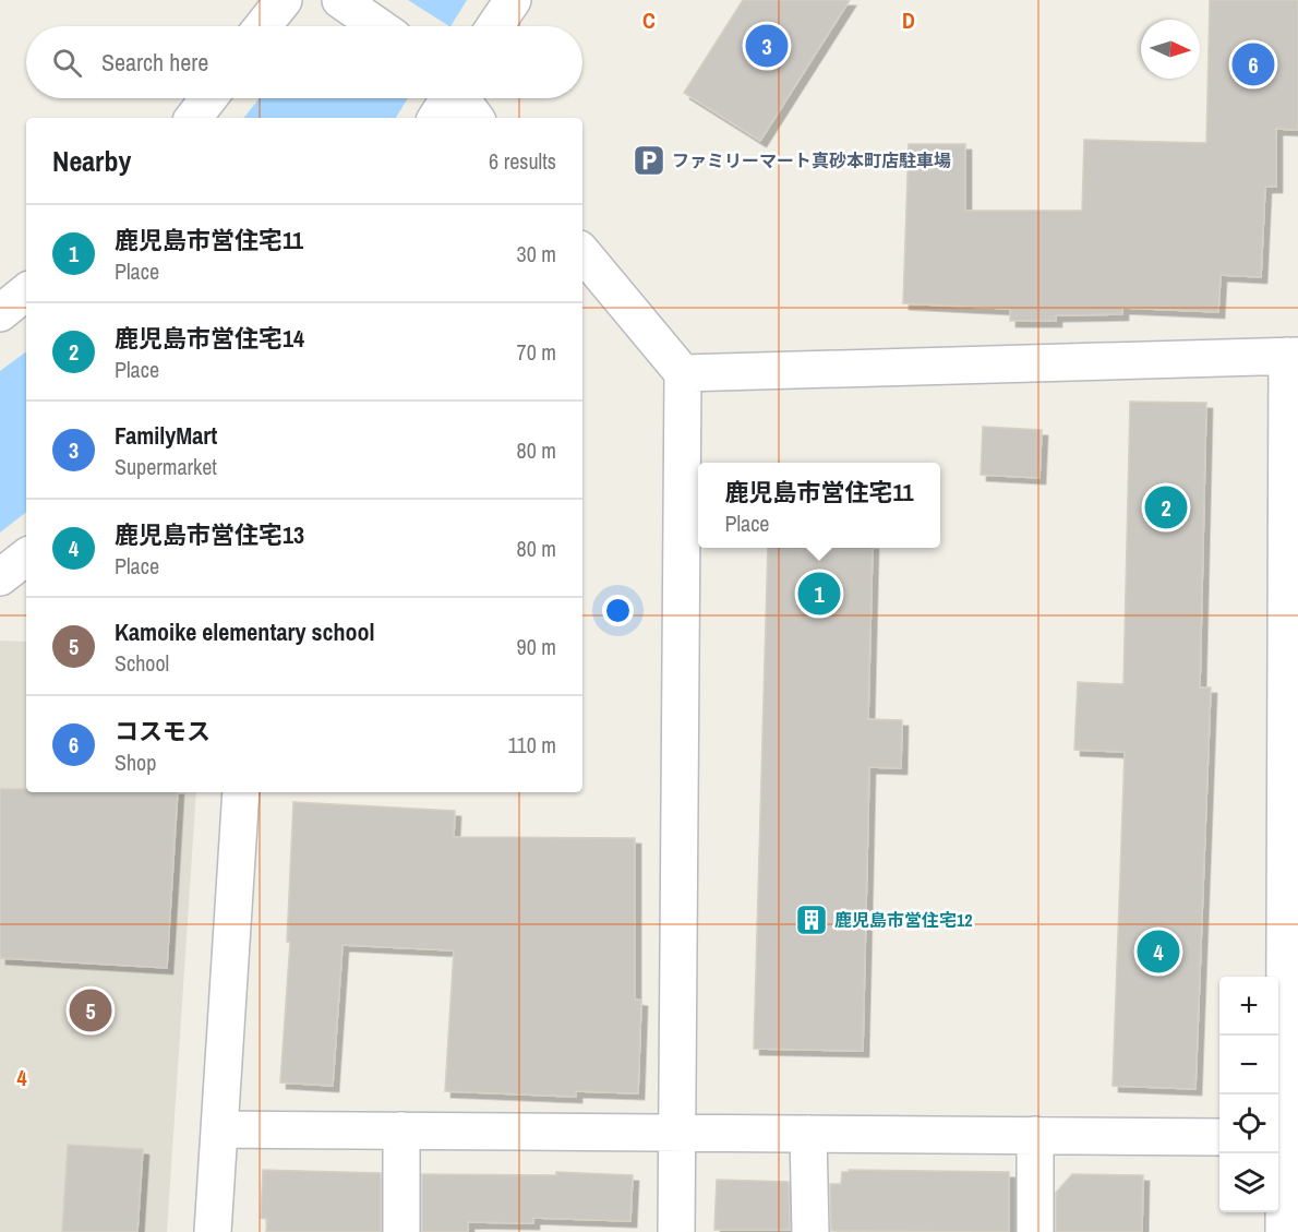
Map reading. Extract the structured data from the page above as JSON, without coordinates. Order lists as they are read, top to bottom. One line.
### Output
{"places":{"parking":["ファミリーマート真砂本町店駐車場"],"building":["鹿児島市営住宅12"]},"north":"right","page":{"pins":["3","6","2","1","4","5"],"search":"Search here","heading":["Nearby","6 results"],"list":[{"mark":"1","name":"鹿児島市営住宅11","note":"Place","value":"30 m"},{"mark":"2","name":"鹿児島市営住宅14","note":"Place","value":"70 m"},{"mark":"3","name":"FamilyMart","note":"Supermarket","value":"80 m"},{"mark":"4","name":"鹿児島市営住宅13","note":"Place","value":"80 m"},{"mark":"5","name":"Kamoike elementary school","note":"School","value":"90 m"},{"mark":"6","name":"コスモス","note":"Shop","value":"110 m"}],"popup":["鹿児島市営住宅11","Place"],"map_buttons":["+","−"]},"grid":{"columns":["C","D"],"rows":["4"]}}
